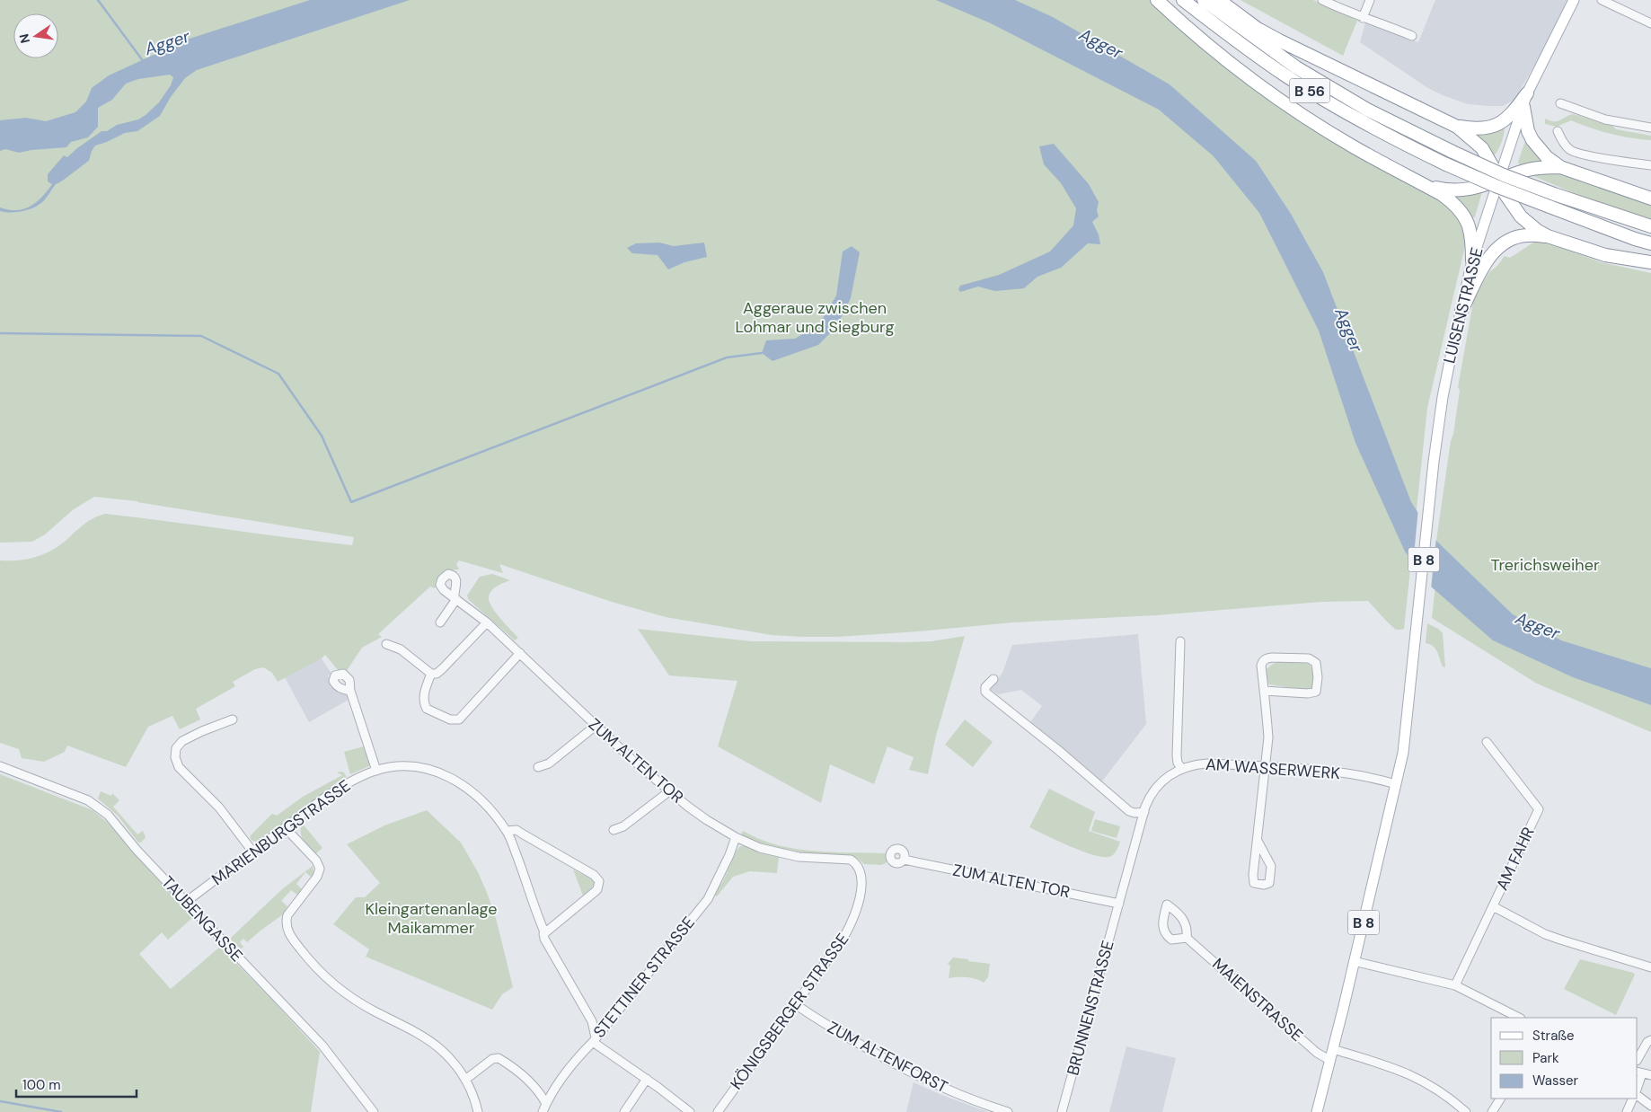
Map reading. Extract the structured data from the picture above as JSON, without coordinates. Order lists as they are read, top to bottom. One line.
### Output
{"streets":{"highway":["B 56"],"main road":["LUISENSTRASSE","B 8"],"street":["ZUM ALTEN TOR","AM WASSERWERK","MARIENBURGSTRASSE","AM FAHR","TAUBENGASSE","STETTINER STRASSE","MAIENSTRASSE","BRUNNENSTRASSE","KÖNIGSBERGER STRASSE","ZUM ALTENFORST"]},"crossings":[["LUISENSTRASSE","B 8"],["LUISENSTRASSE","AM WASSERWERK"],["B 8","AM WASSERWERK"],["B 8","MAIENSTRASSE"],["ZUM ALTEN TOR","AM WASSERWERK"],["ZUM ALTEN TOR","STETTINER STRASSE"],["ZUM ALTEN TOR","BRUNNENSTRASSE"],["ZUM ALTEN TOR","KÖNIGSBERGER STRASSE"],["AM WASSERWERK","BRUNNENSTRASSE"],["MARIENBURGSTRASSE","TAUBENGASSE"],["MARIENBURGSTRASSE","STETTINER STRASSE"],["KÖNIGSBERGER STRASSE","ZUM ALTENFORST"]],"water":["Agger"],"parks":["Aggeraue zwischen Lohmar und Siegburg","Trerichsweiher","Kleingartenanlage Maikammer"],"legend":["Straße","Park","Wasser"],"scale_bar":"100 m","north":"left"}
